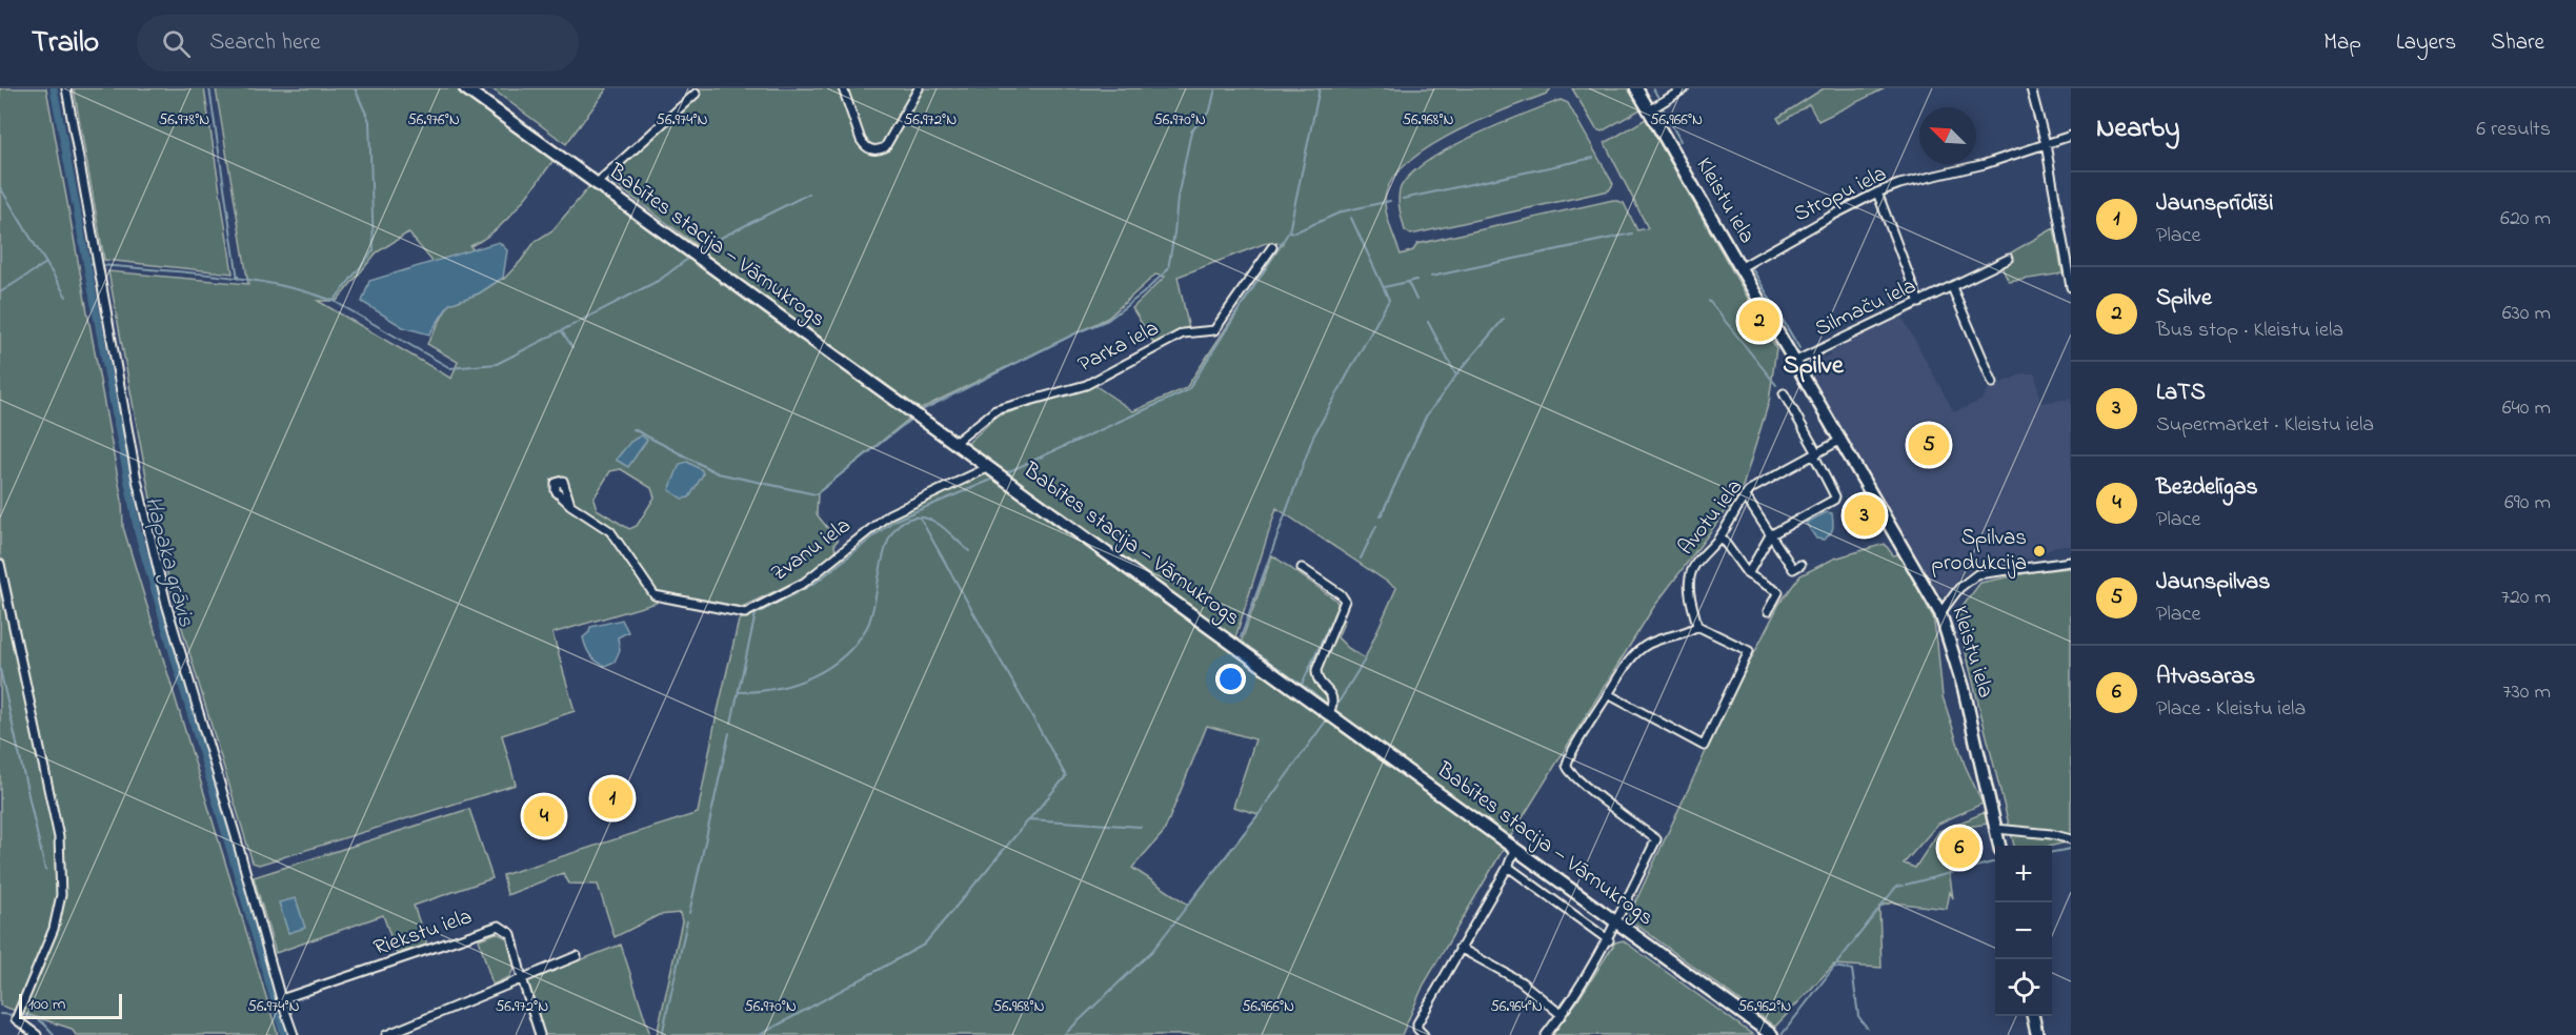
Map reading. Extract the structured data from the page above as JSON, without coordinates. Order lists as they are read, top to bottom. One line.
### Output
{"streets":{"main road":["Kleistu iela","Babītes stacija — Vārnukrogs"],"street":["Stropu iela","Silmaču iela","Parka iela","Avotu iela","Zvanu iela","Riekstu iela"]},"crossings":[["Stropu iela","Kleistu iela"],["Kleistu iela","Silmaču iela"],["Kleistu iela","Avotu iela"],["Babītes stacija — Vārnukrogs","Parka iela"],["Babītes stacija — Vārnukrogs","Zvanu iela"]],"districts":["Spilve"],"water":["Hapaka grāvis"],"places":["Spilvas produkcija"],"scale_bar":"100 m","north":"top left","page":{"header":"Trailo","search":"Search here","nav":["Map","Layers","Share"],"heading":["Nearby","6 results"],"list":[{"mark":"1","name":"Jaunsprīdīši","note":"Place","value":"620 m"},{"mark":"2","name":"Spilve","note":"Bus stop · Kleistu iela","value":"630 m"},{"mark":"3","name":"LaTS","note":"Supermarket · Kleistu iela","value":"640 m"},{"mark":"4","name":"Bezdelīgas","note":"Place","value":"690 m"},{"mark":"5","name":"Jaunspilvas","note":"Place","value":"720 m"},{"mark":"6","name":"Atvasaras","note":"Place · Kleistu iela","value":"730 m"}],"pins":["2","5","3","1","4","6"],"map_buttons":["+","−"],"scale":"100 m"},"coordinates":["56.978°N","56.976°N","56.974°N","56.972°N","56.970°N","56.968°N","56.966°N","56.964°N","56.962°N"]}
